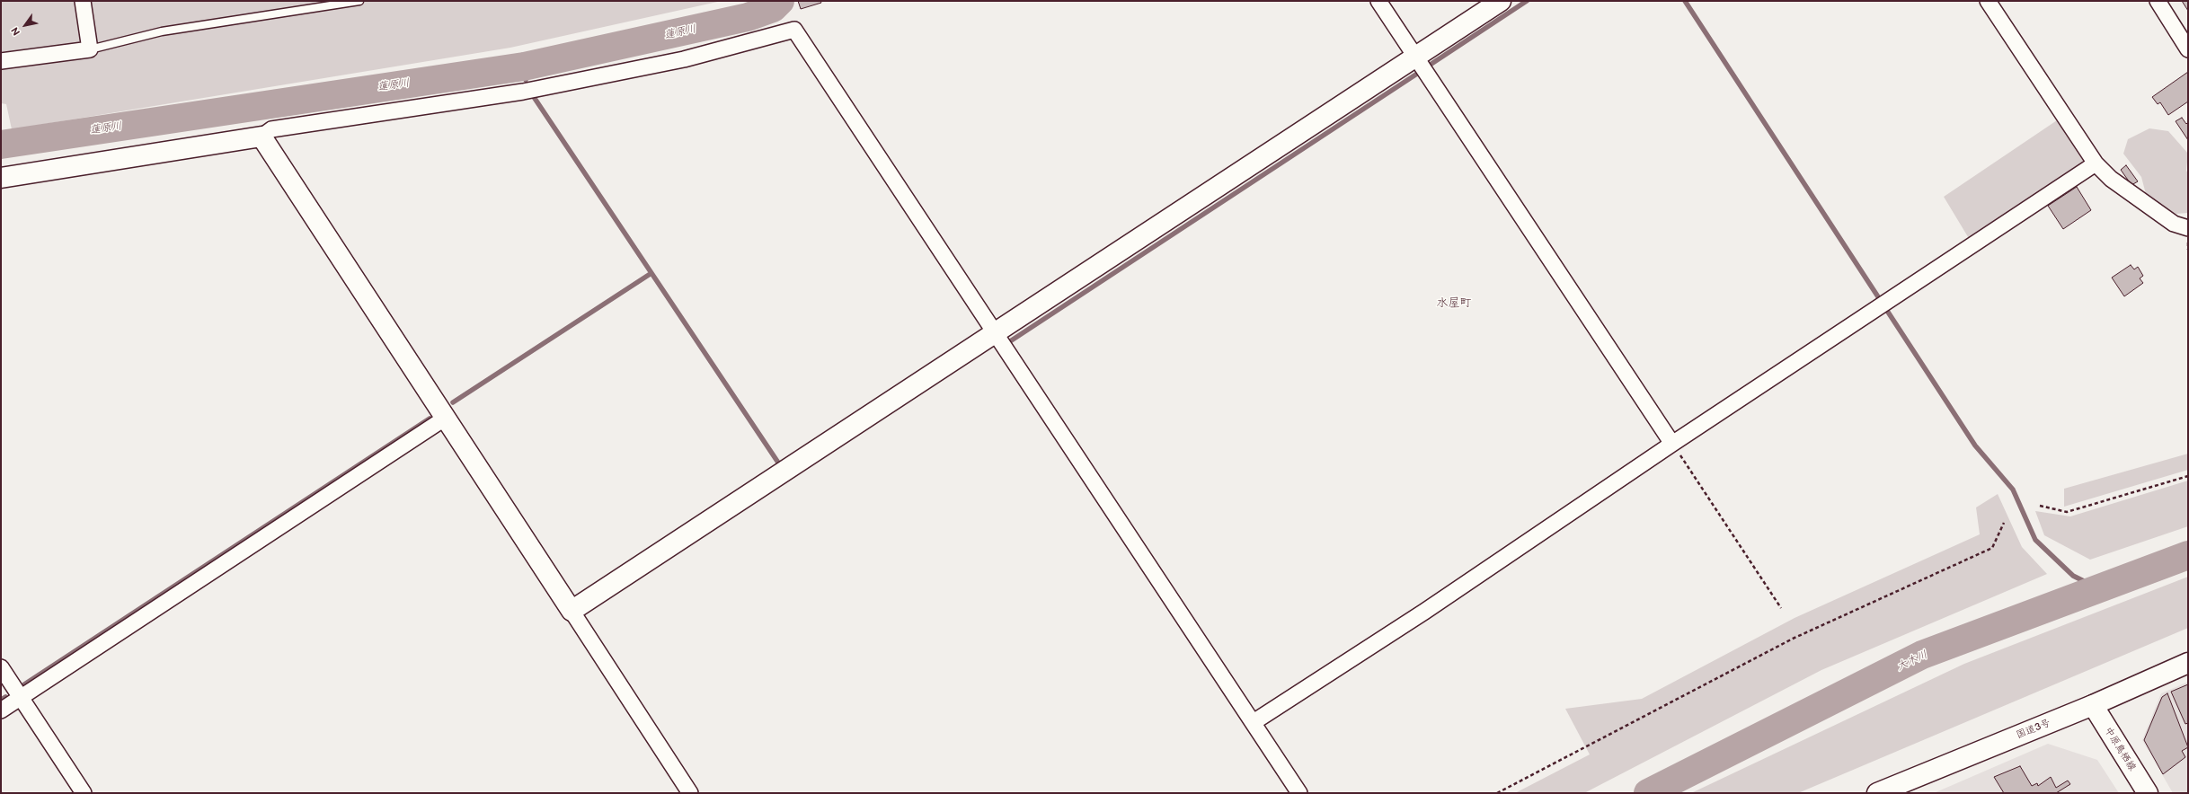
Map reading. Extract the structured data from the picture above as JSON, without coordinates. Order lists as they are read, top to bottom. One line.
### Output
{"streets":{"main road":["国道3号","中原鳥栖線"]},"crossings":[["国道3号","中原鳥栖線"]],"districts":["水屋町"],"water":["蓮原川","大木川"],"north":"bottom left"}
